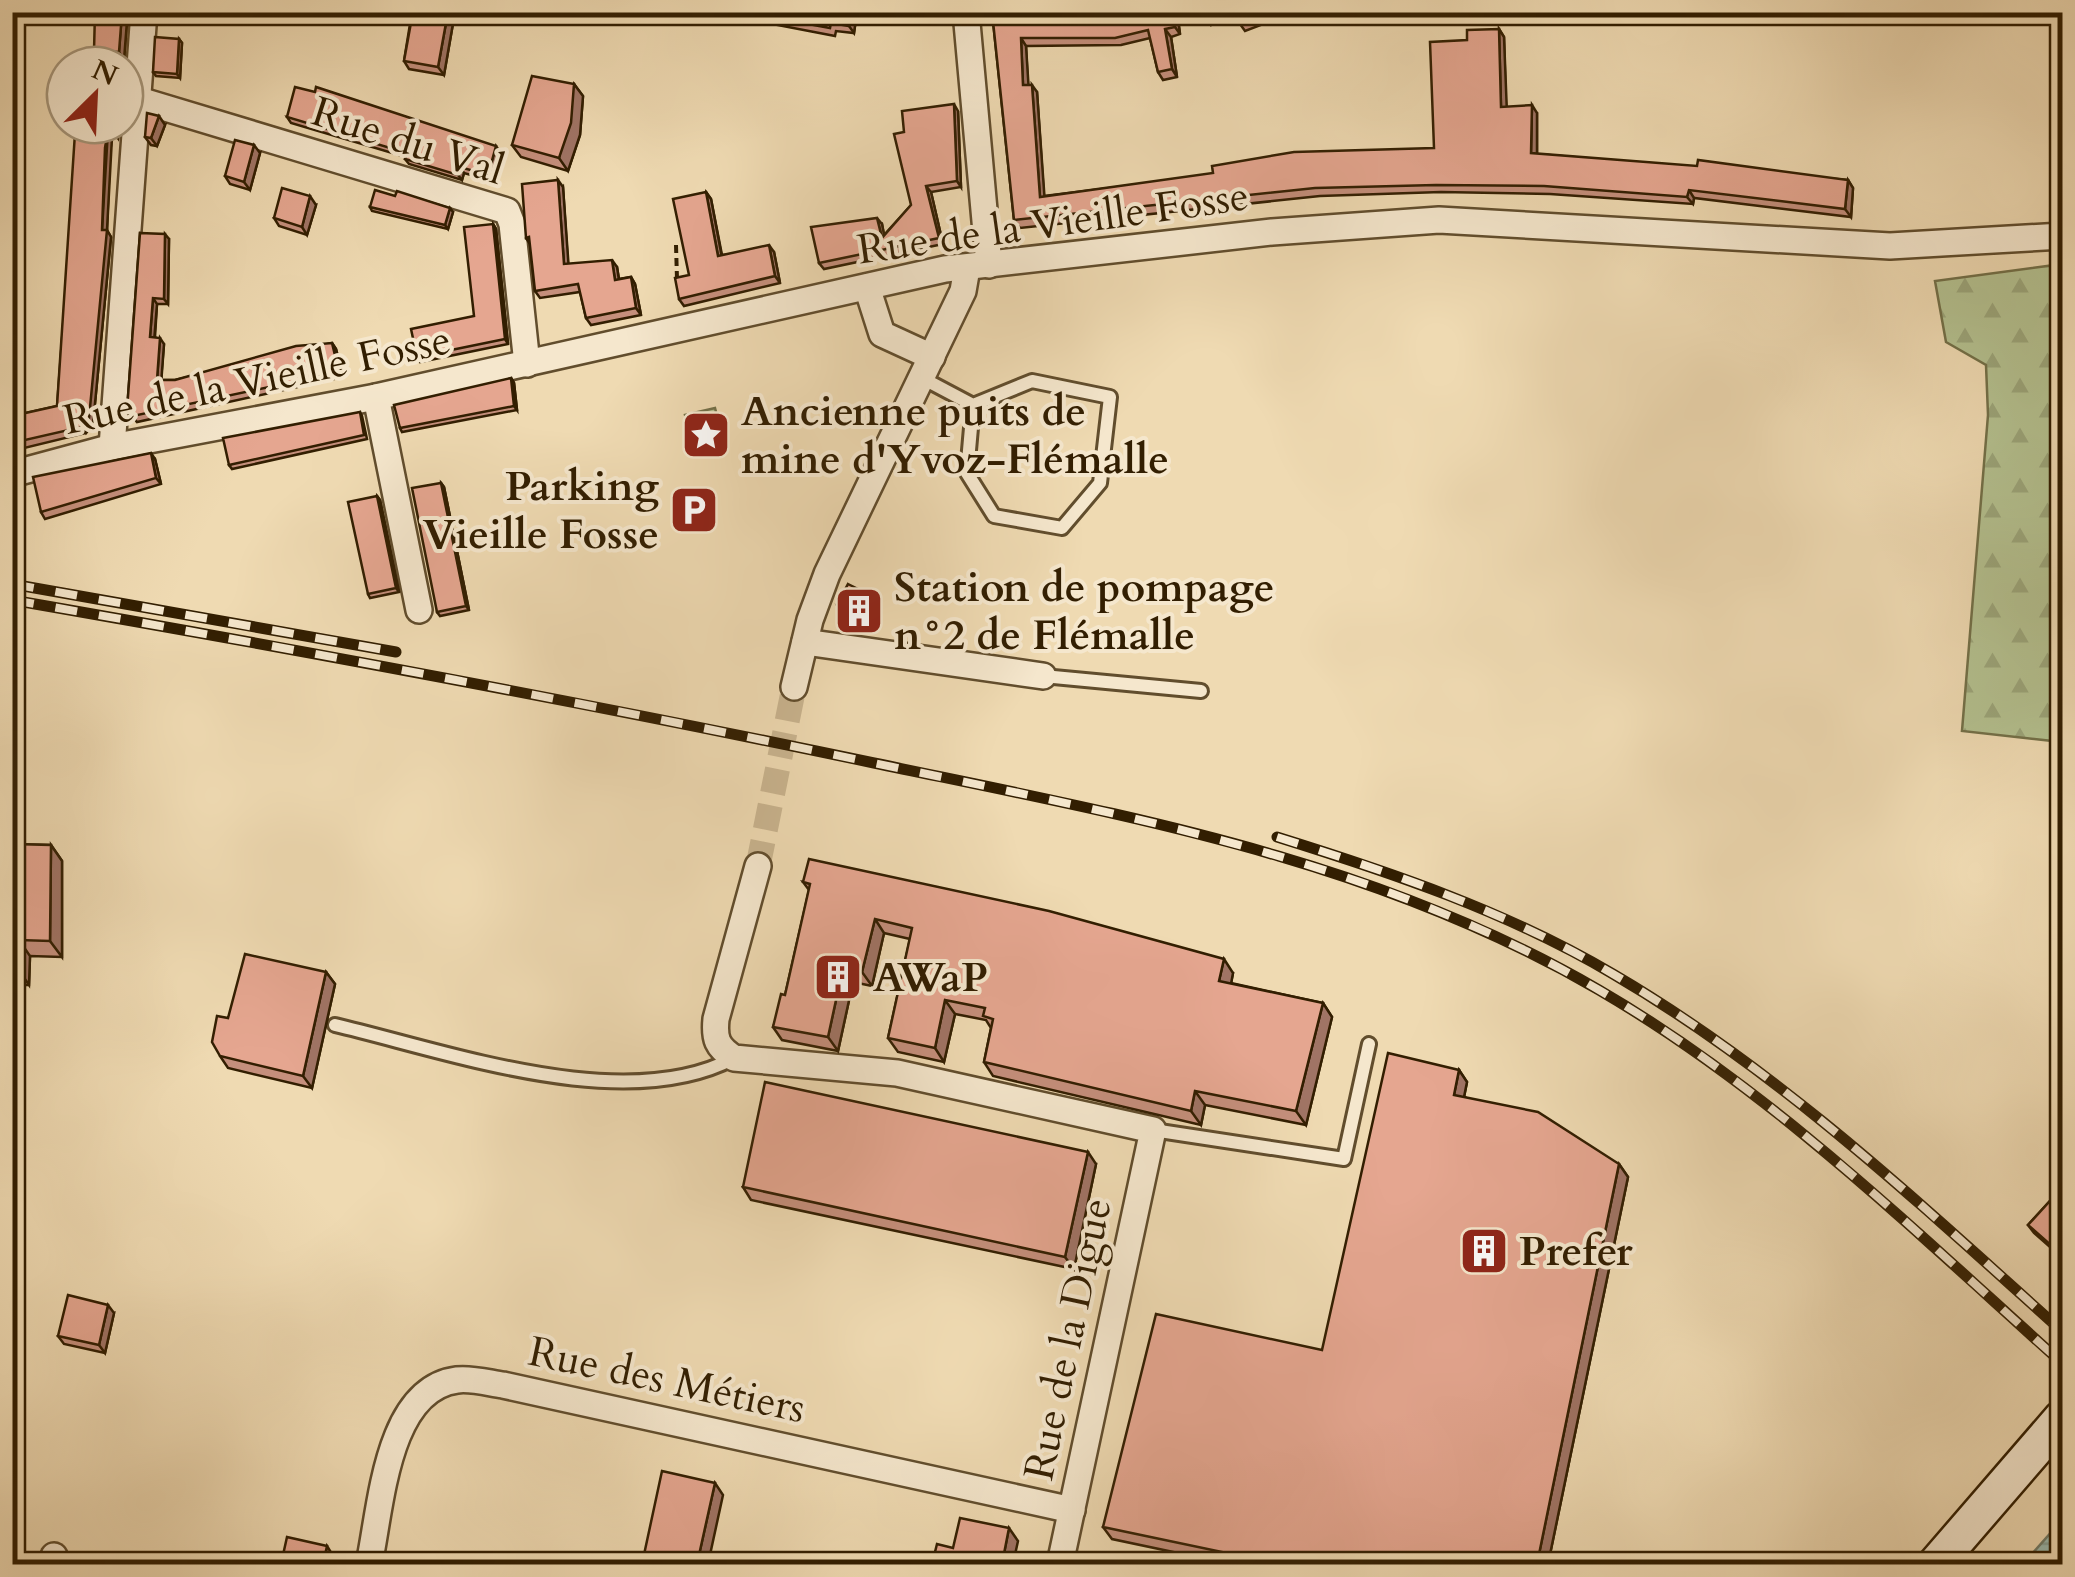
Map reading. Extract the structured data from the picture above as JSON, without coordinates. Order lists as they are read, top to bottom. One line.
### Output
{"streets":{"street":["Rue du Val","Rue de la Vieille Fosse","Rue de la Digue","Rue des Métiers"]},"crossings":[["Rue du Val","Rue de la Vieille Fosse"],["Rue de la Digue","Rue des Métiers"]],"places":{"place":["Ancienne puits de mine d'Yvoz-Flémalle"],"parking":["Parking Vieille Fosse"],"building":["Station de pompage n°2 de Flémalle","AWaP","Prefer"]},"north":"top right"}
